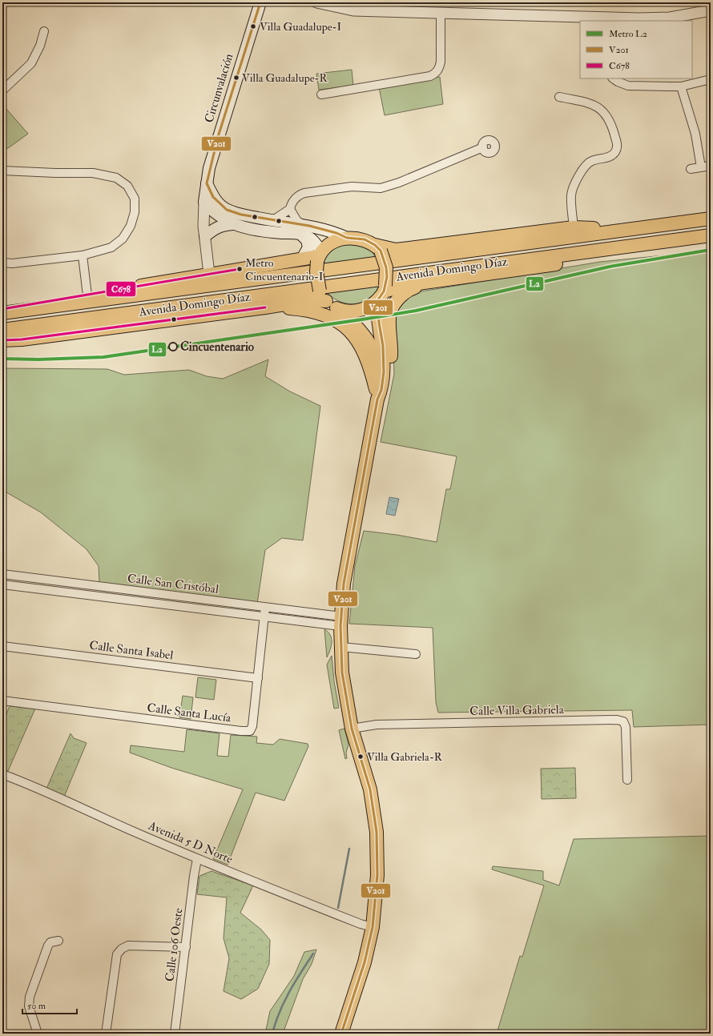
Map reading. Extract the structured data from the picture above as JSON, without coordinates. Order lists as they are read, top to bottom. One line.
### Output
{"streets":{"main road":["Circunvalación","Avenida Domingo Díaz"],"street":["Calle San Cristóbal","Calle Santa Isabel","Calle Villa Gabriela","Calle Santa Lucía","Avenida 5 D Norte","Calle 106 Oeste"]},"crossings":[["Calle San Cristóbal","Calle Santa Lucía"],["Calle Santa Isabel","Calle Santa Lucía"],["Avenida 5 D Norte","Calle 106 Oeste"]],"places":["Villa Guadalupe-I","Villa Guadalupe-R","Metro Cincuentenario-I","Cincuentenario","Villa Gabriela-R"],"lines":["transit line V201","metro line L2","transit line C678"],"legend":["Metro L2","V201","C678"],"scale_bar":"50 m"}
